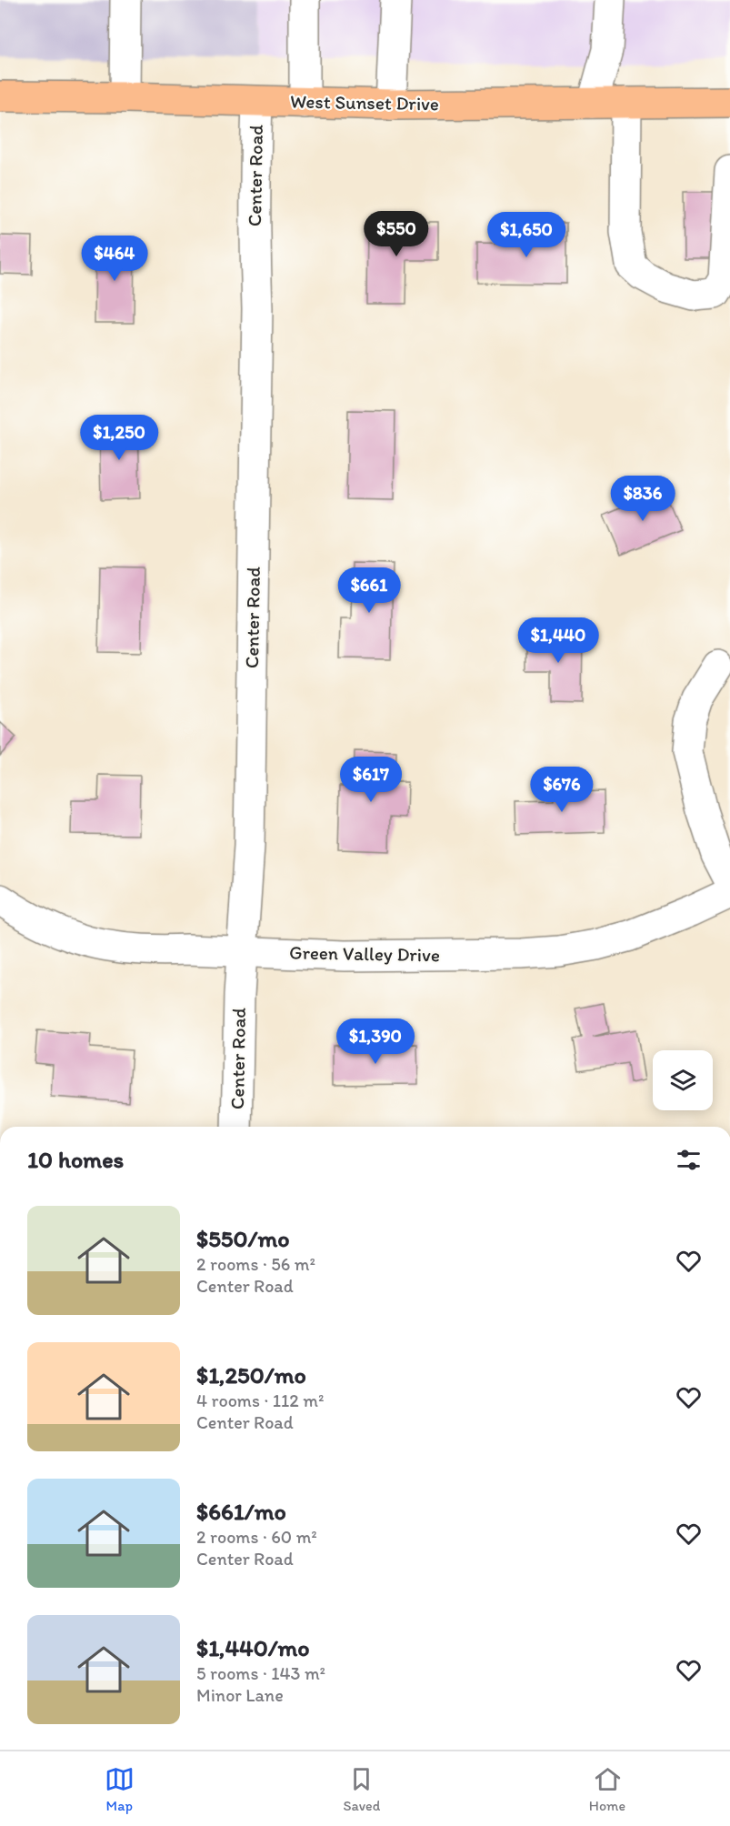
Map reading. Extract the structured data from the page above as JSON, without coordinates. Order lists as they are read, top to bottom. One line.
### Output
{"streets":{"main road":["West Sunset Drive"],"street":["Center Road","Green Valley Drive"]},"crossings":[["West Sunset Drive","Center Road"],["Center Road","Green Valley Drive"]],"page":{"price":["$550","$1,650","$464","$1,250","$836","$661","$1,440","$617","$676","$1,390"],"heading":"10 homes","list":[{"name":"$550/mo","note":"2 rooms · 56 m² · Center Road"},{"name":"$1,250/mo","note":"4 rooms · 112 m² · Center Road"},{"name":"$661/mo","note":"2 rooms · 60 m² · Center Road"},{"name":"$1,440/mo","note":"5 rooms · 143 m² · Minor Lane"}],"tabs":["Map","Saved","Home"]}}
